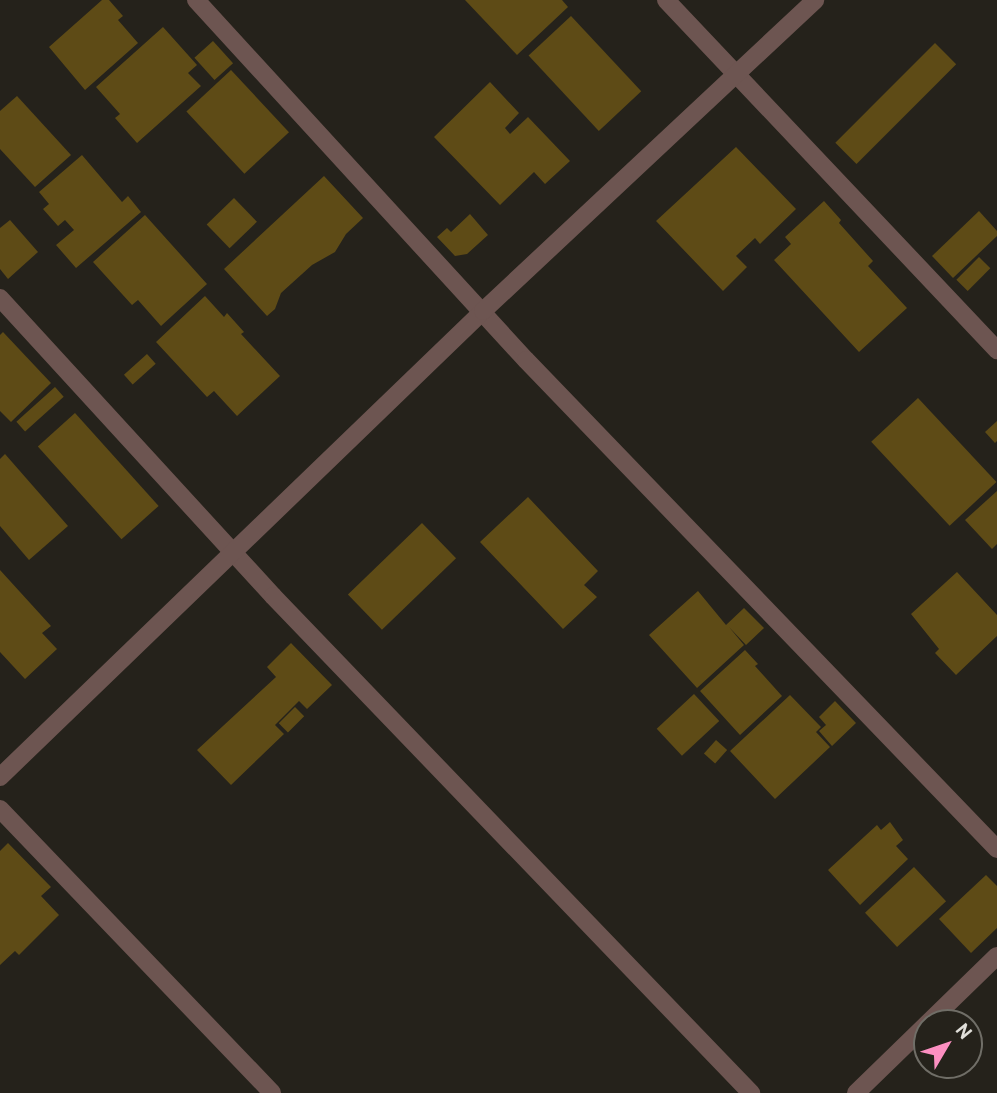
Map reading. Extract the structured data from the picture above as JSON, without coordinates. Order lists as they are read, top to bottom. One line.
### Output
{"north":"top right"}
